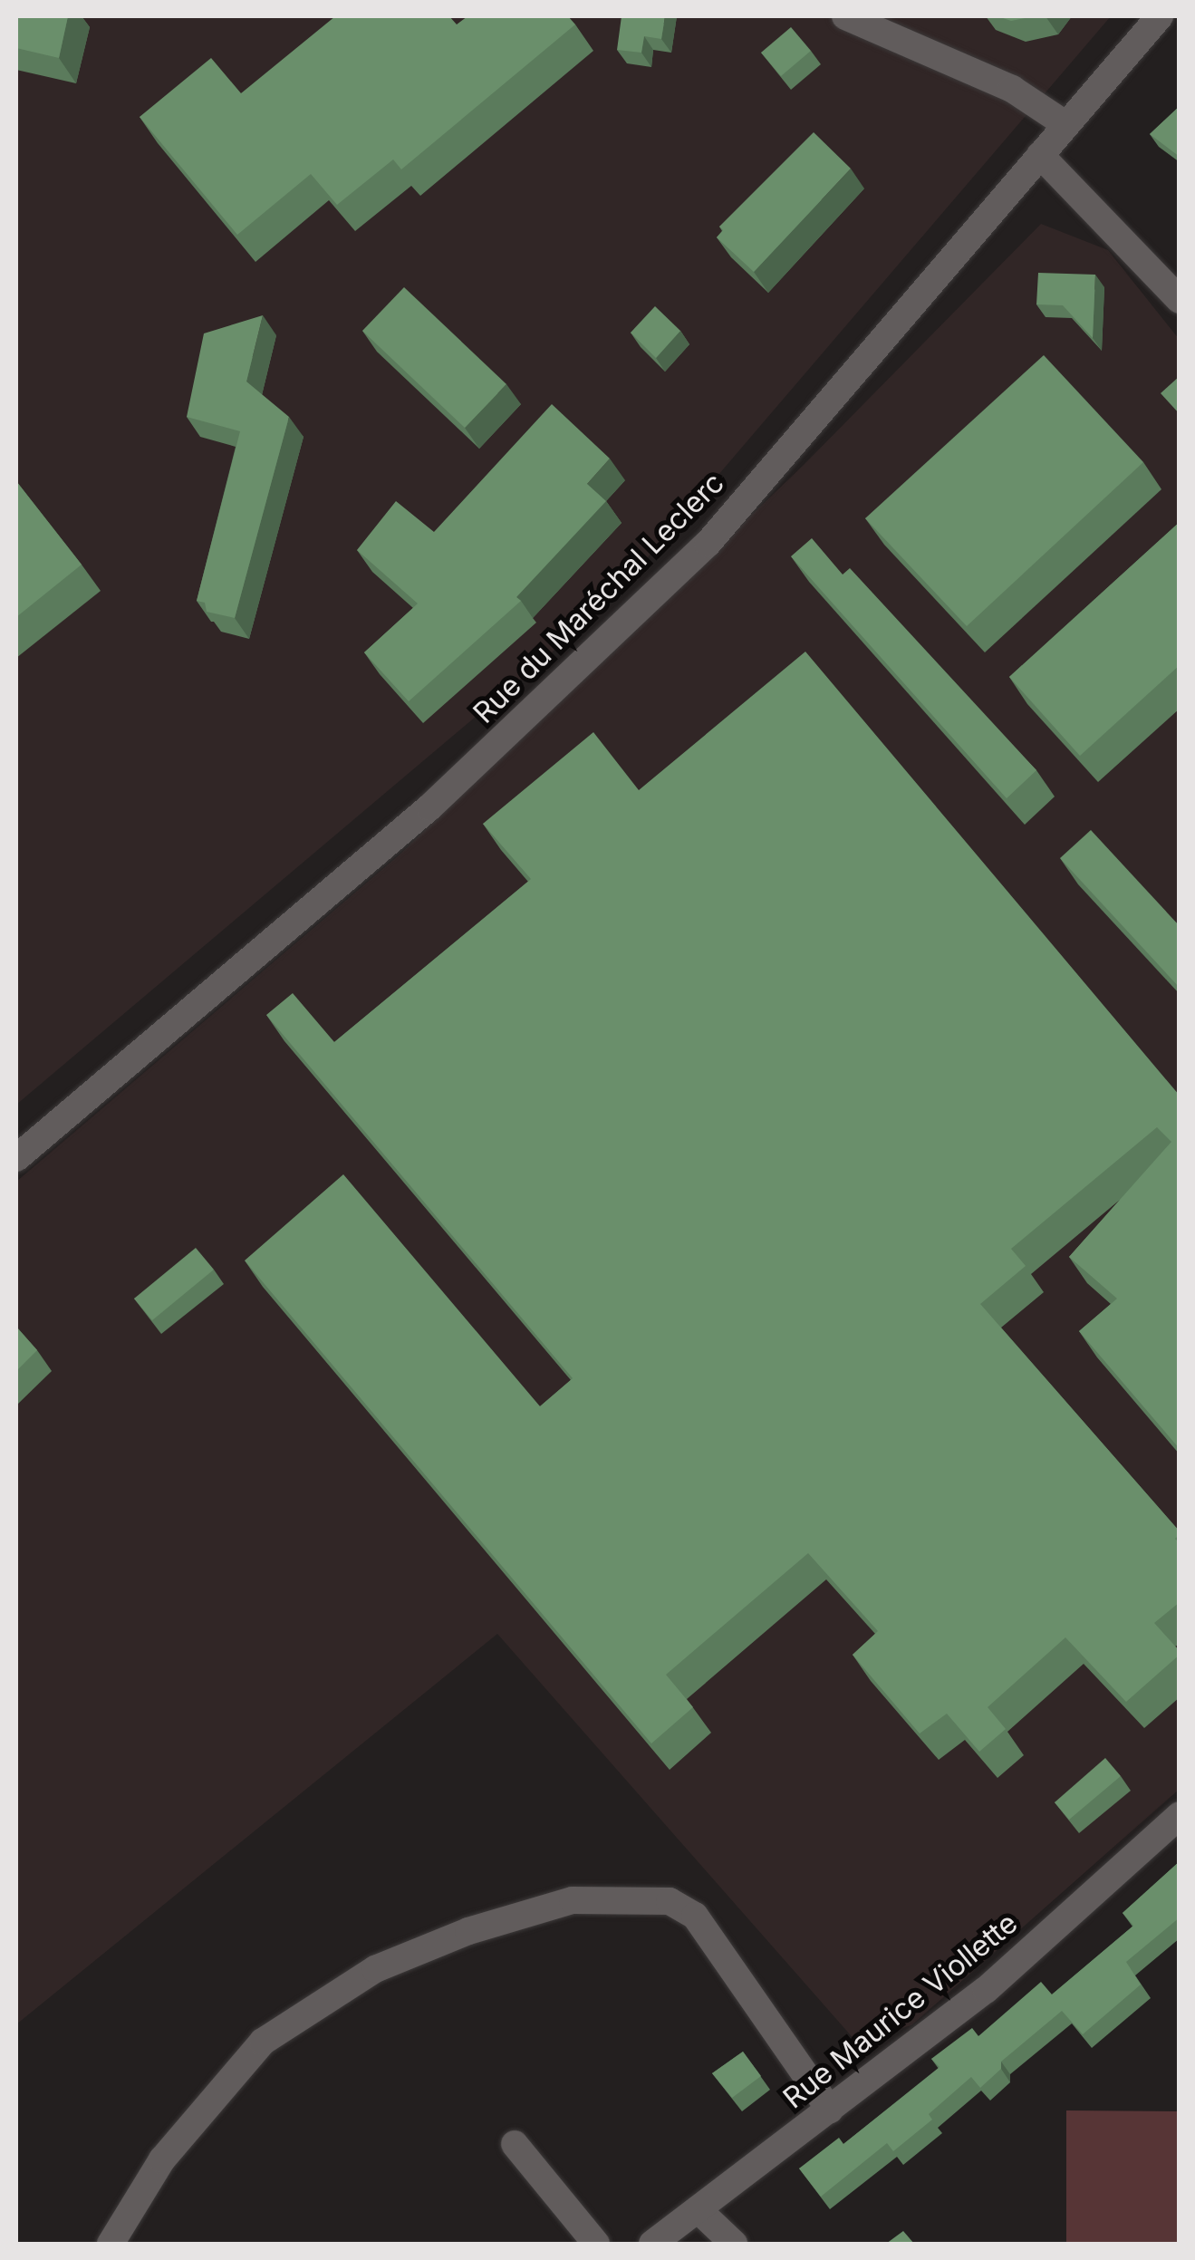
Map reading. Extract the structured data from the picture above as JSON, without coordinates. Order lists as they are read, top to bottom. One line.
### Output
{"streets":{"street":["Rue du Maréchal Leclerc","Rue Maurice Viollette"]}}
